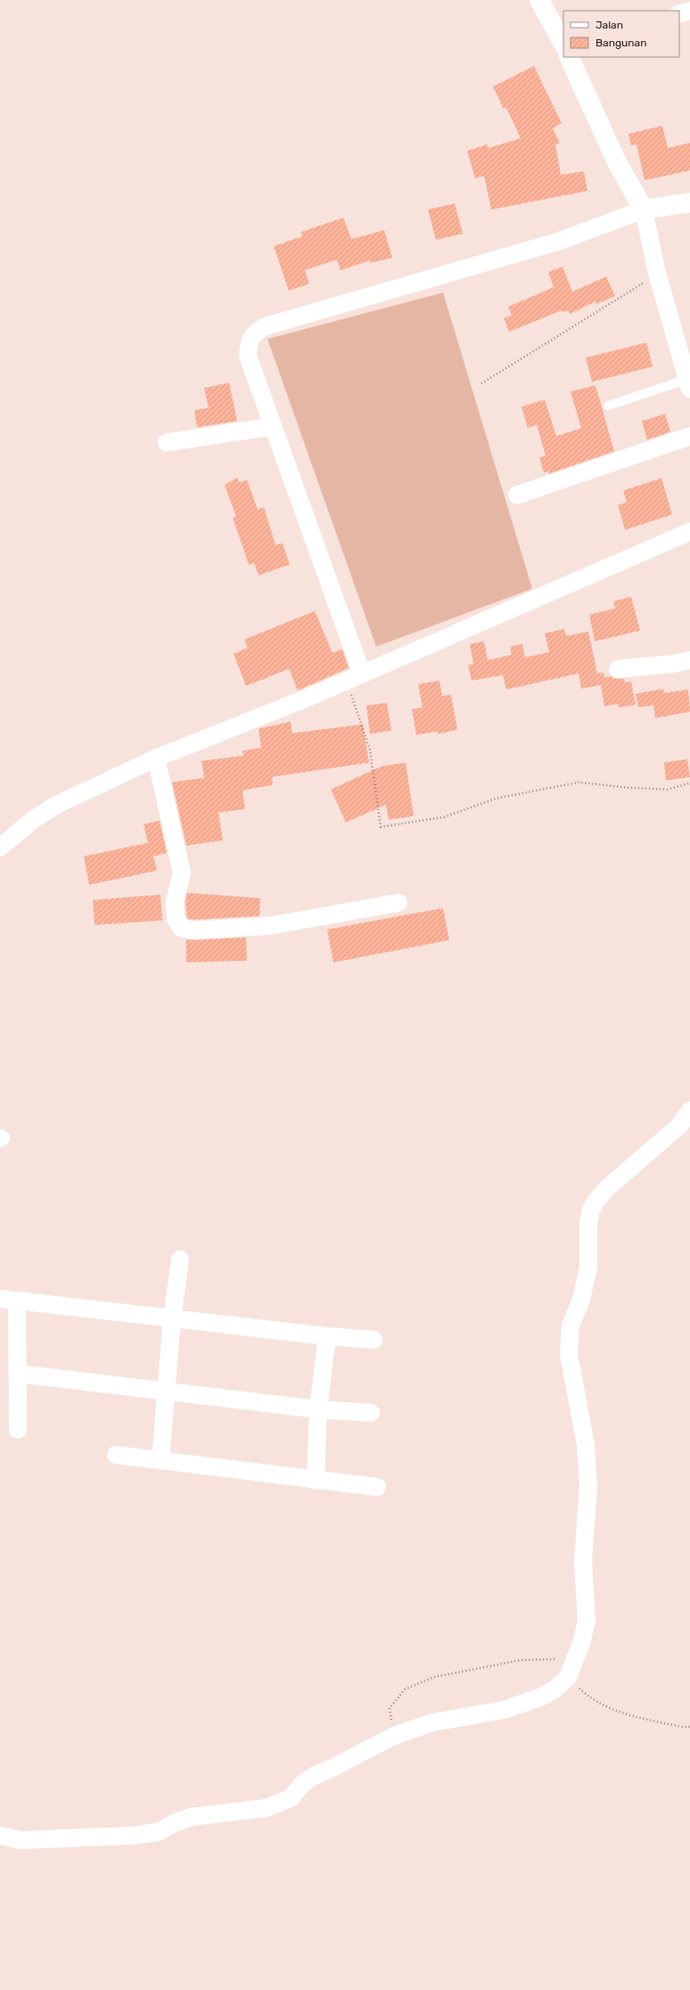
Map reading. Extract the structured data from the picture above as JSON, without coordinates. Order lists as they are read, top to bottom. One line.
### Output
{"legend":["Jalan","Bangunan"]}
